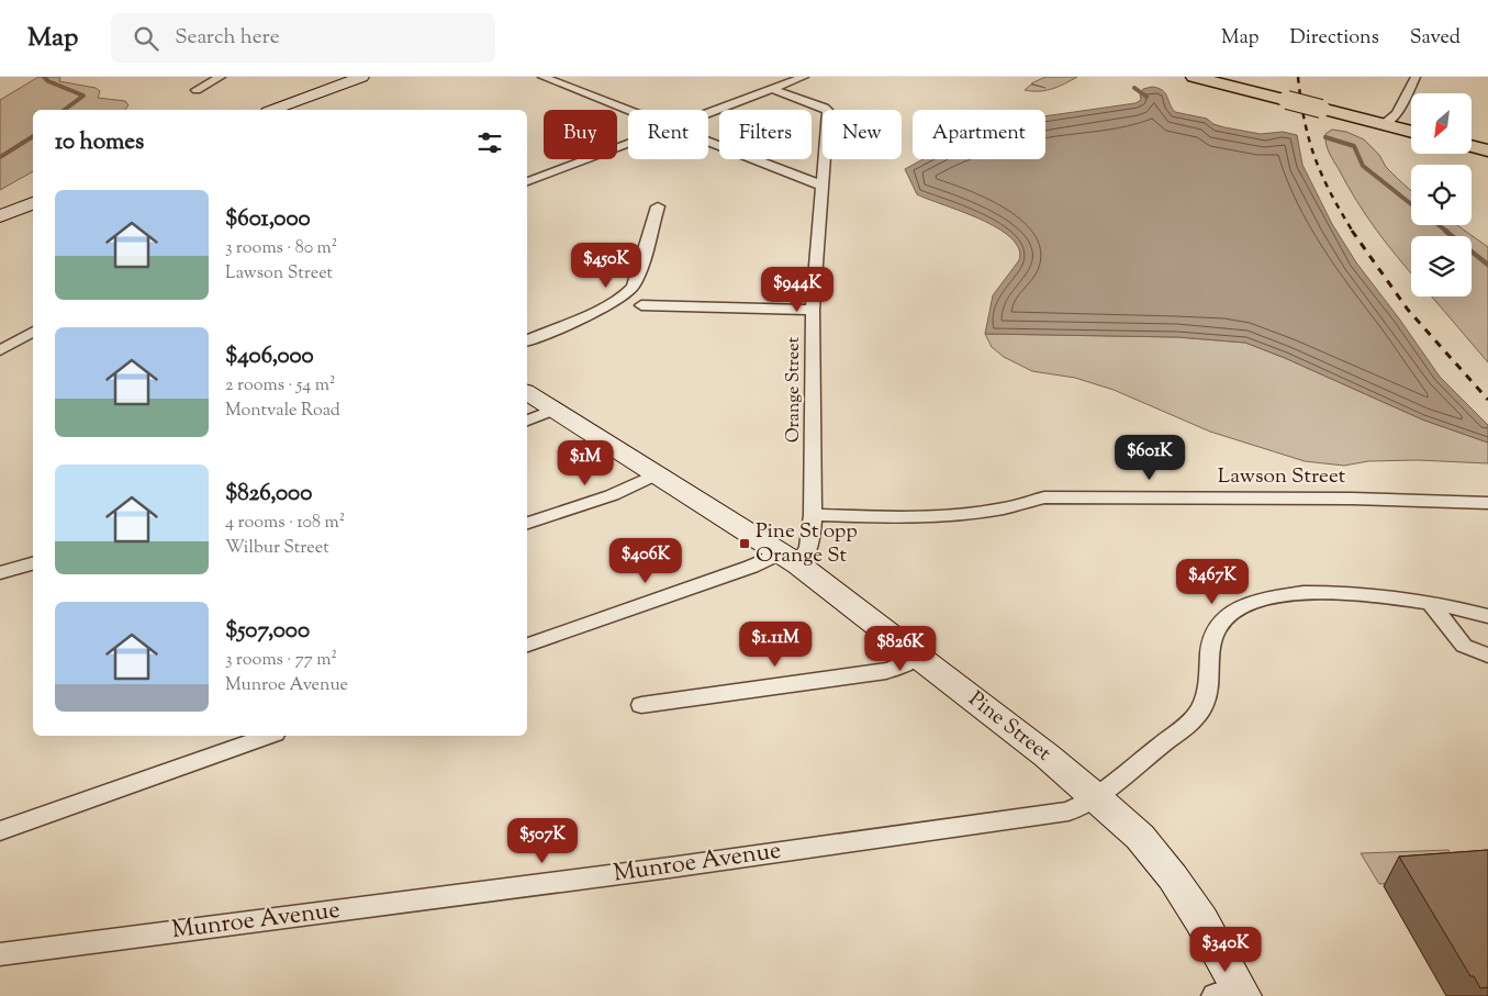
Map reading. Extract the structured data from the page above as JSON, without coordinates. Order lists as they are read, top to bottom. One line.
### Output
{"streets":{"street":["Orange Street","Lawson Street","Pine Street","Munroe Avenue"]},"crossings":[["Orange Street","Lawson Street"],["Orange Street","Pine Street"],["Pine Street","Munroe Avenue"]],"places":{"transit":["Pine St opp Orange St"]},"north":"bottom left","page":{"header":"Map","search":"Search here","nav":["Map","Directions","Saved"],"chip":["Buy","Rent","Filters","New","Apartment"],"heading":"10 homes","list":[{"name":"$601,000","note":"3 rooms · 80 m² · Lawson Street"},{"name":"$406,000","note":"2 rooms · 54 m² · Montvale Road"},{"name":"$826,000","note":"4 rooms · 108 m² · Wilbur Street"},{"name":"$507,000","note":"3 rooms · 77 m² · Munroe Avenue"}],"price":["$450K","$944K","$601K","$1M","$406K","$467K","$1.11M","$826K","$507K","$340K"]}}
